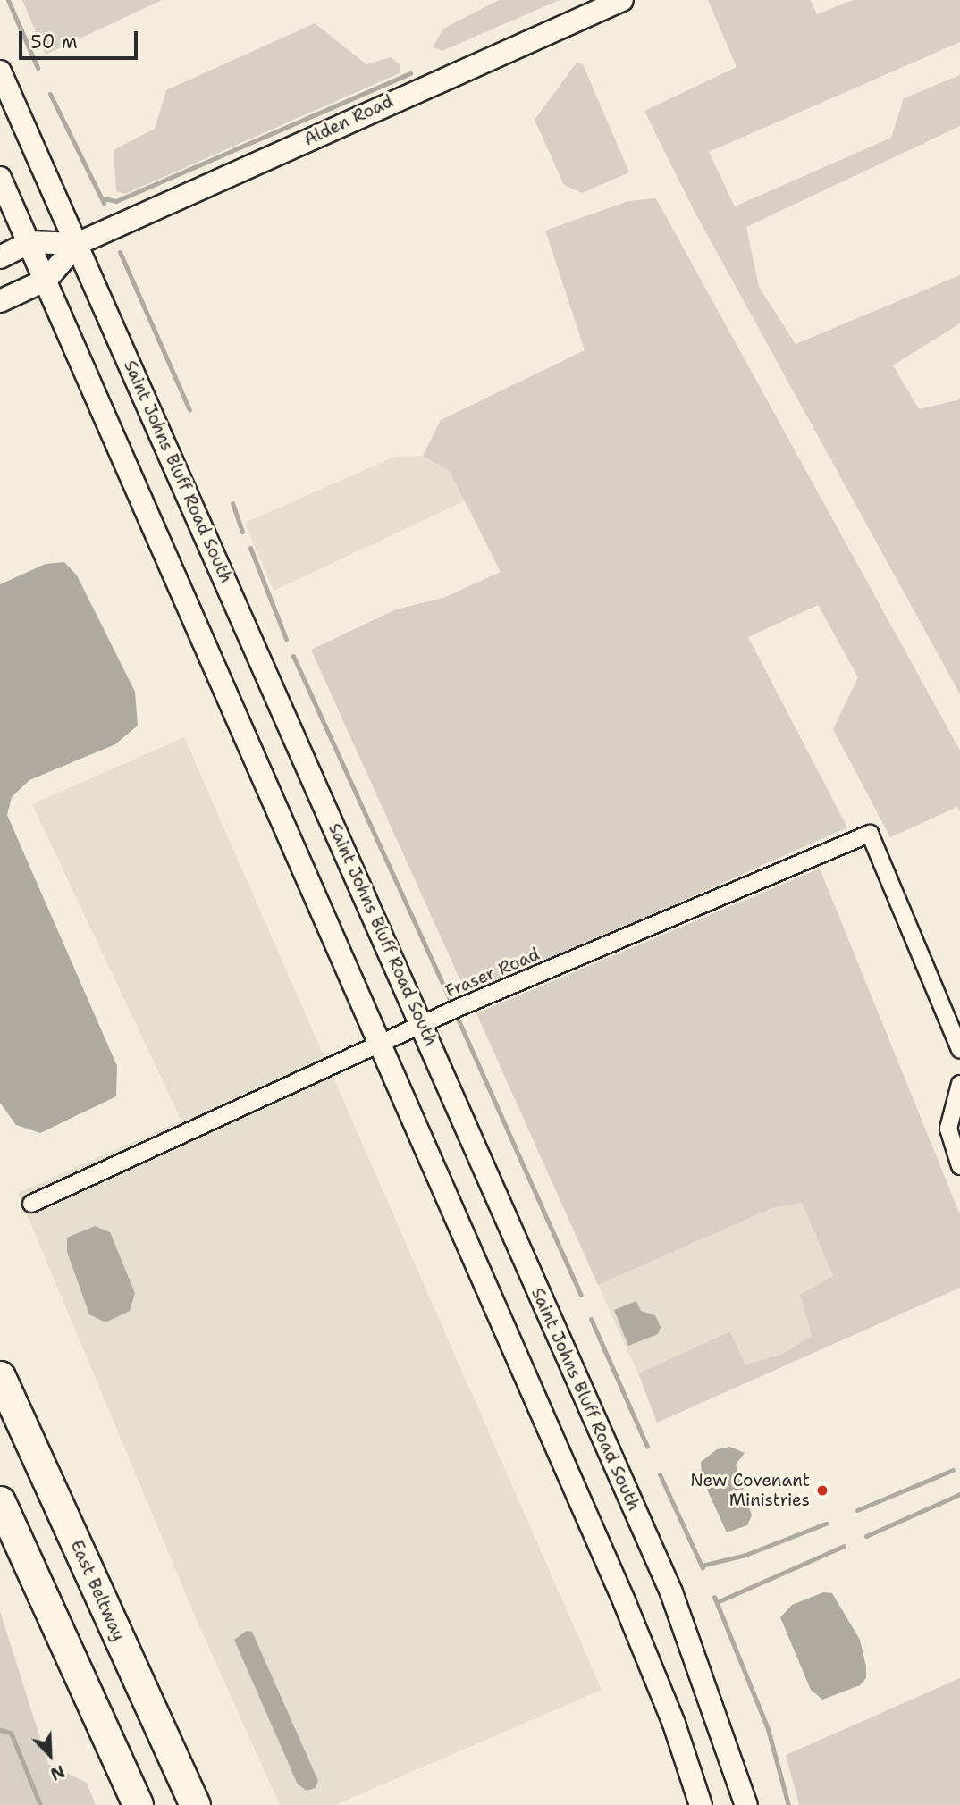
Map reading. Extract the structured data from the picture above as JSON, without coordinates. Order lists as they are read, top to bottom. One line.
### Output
{"streets":{"highway":["East Beltway"],"main road":["Alden Road","Saint Johns Bluff Road South"],"street":["Fraser Road"]},"crossings":[["Alden Road","Saint Johns Bluff Road South"],["Saint Johns Bluff Road South","Fraser Road"]],"places":["New Covenant Ministries"],"scale_bar":"50 m","north":"bottom right"}
